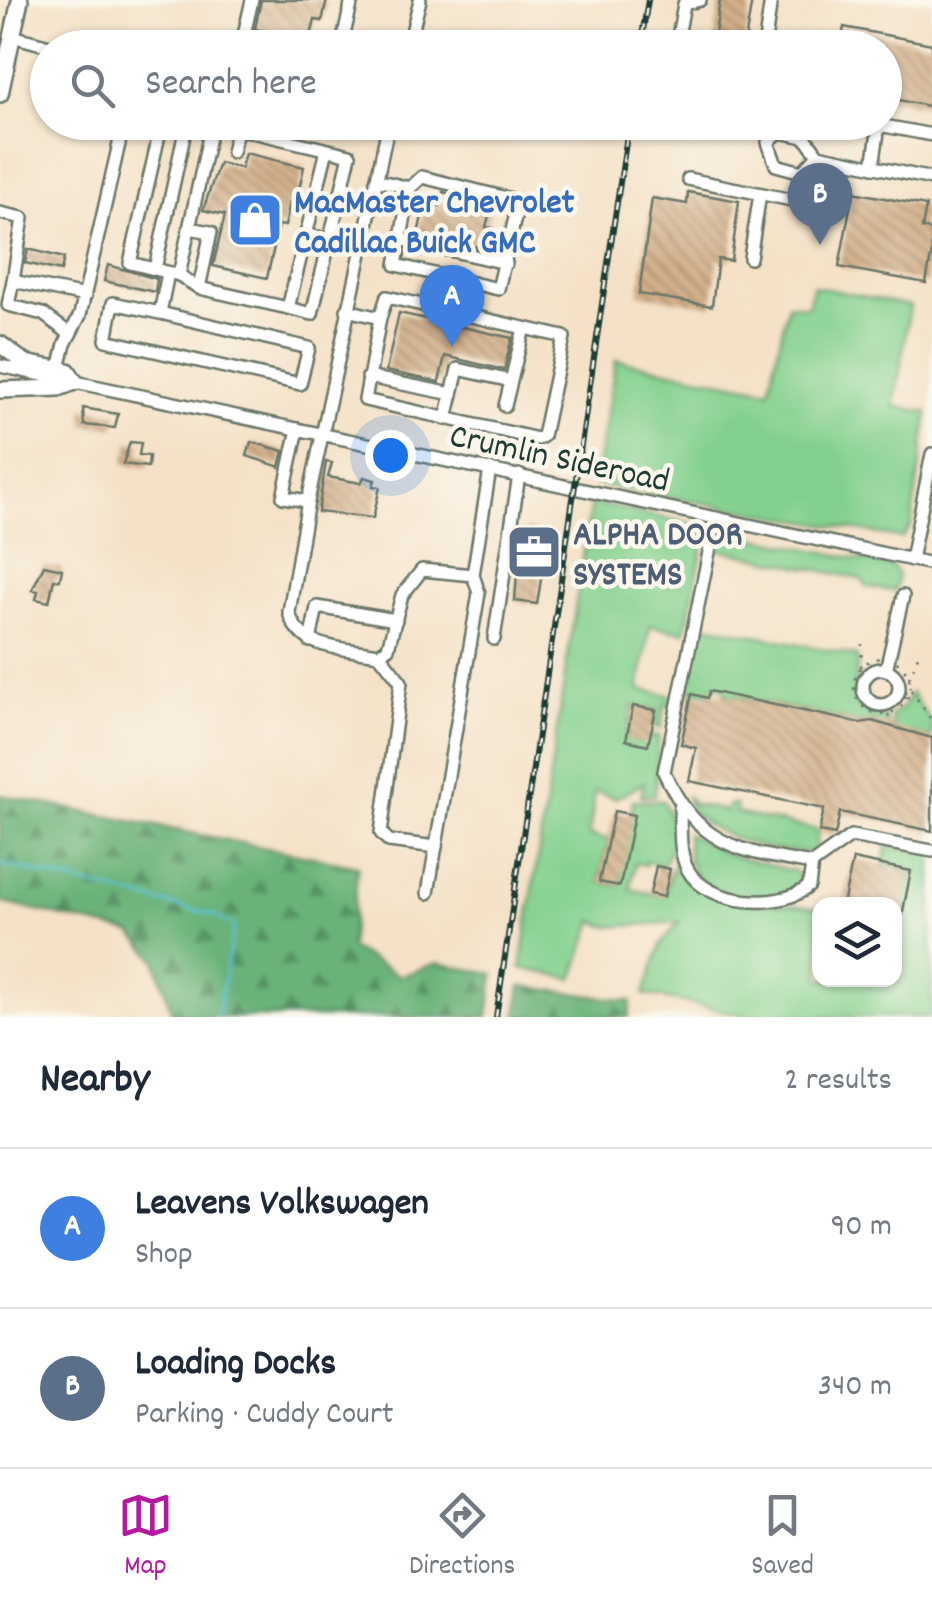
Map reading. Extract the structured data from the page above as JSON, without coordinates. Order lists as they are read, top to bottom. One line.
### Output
{"streets":{"street":["Crumlin Sideroad"]},"places":{"shop":["MacMaster Chevrolet Cadillac Buick GMC"],"office":["ALPHA DOOR SYSTEMS"]},"page":{"search":"Search here","pins":["B","A"],"heading":["Nearby","2 results"],"list":[{"mark":"A","name":"Leavens Volkswagen","note":"Shop","value":"90 m"},{"mark":"B","name":"Loading Docks","note":"Parking · Cuddy Court","value":"340 m"}],"nav":["Map","Directions","Saved"]}}
